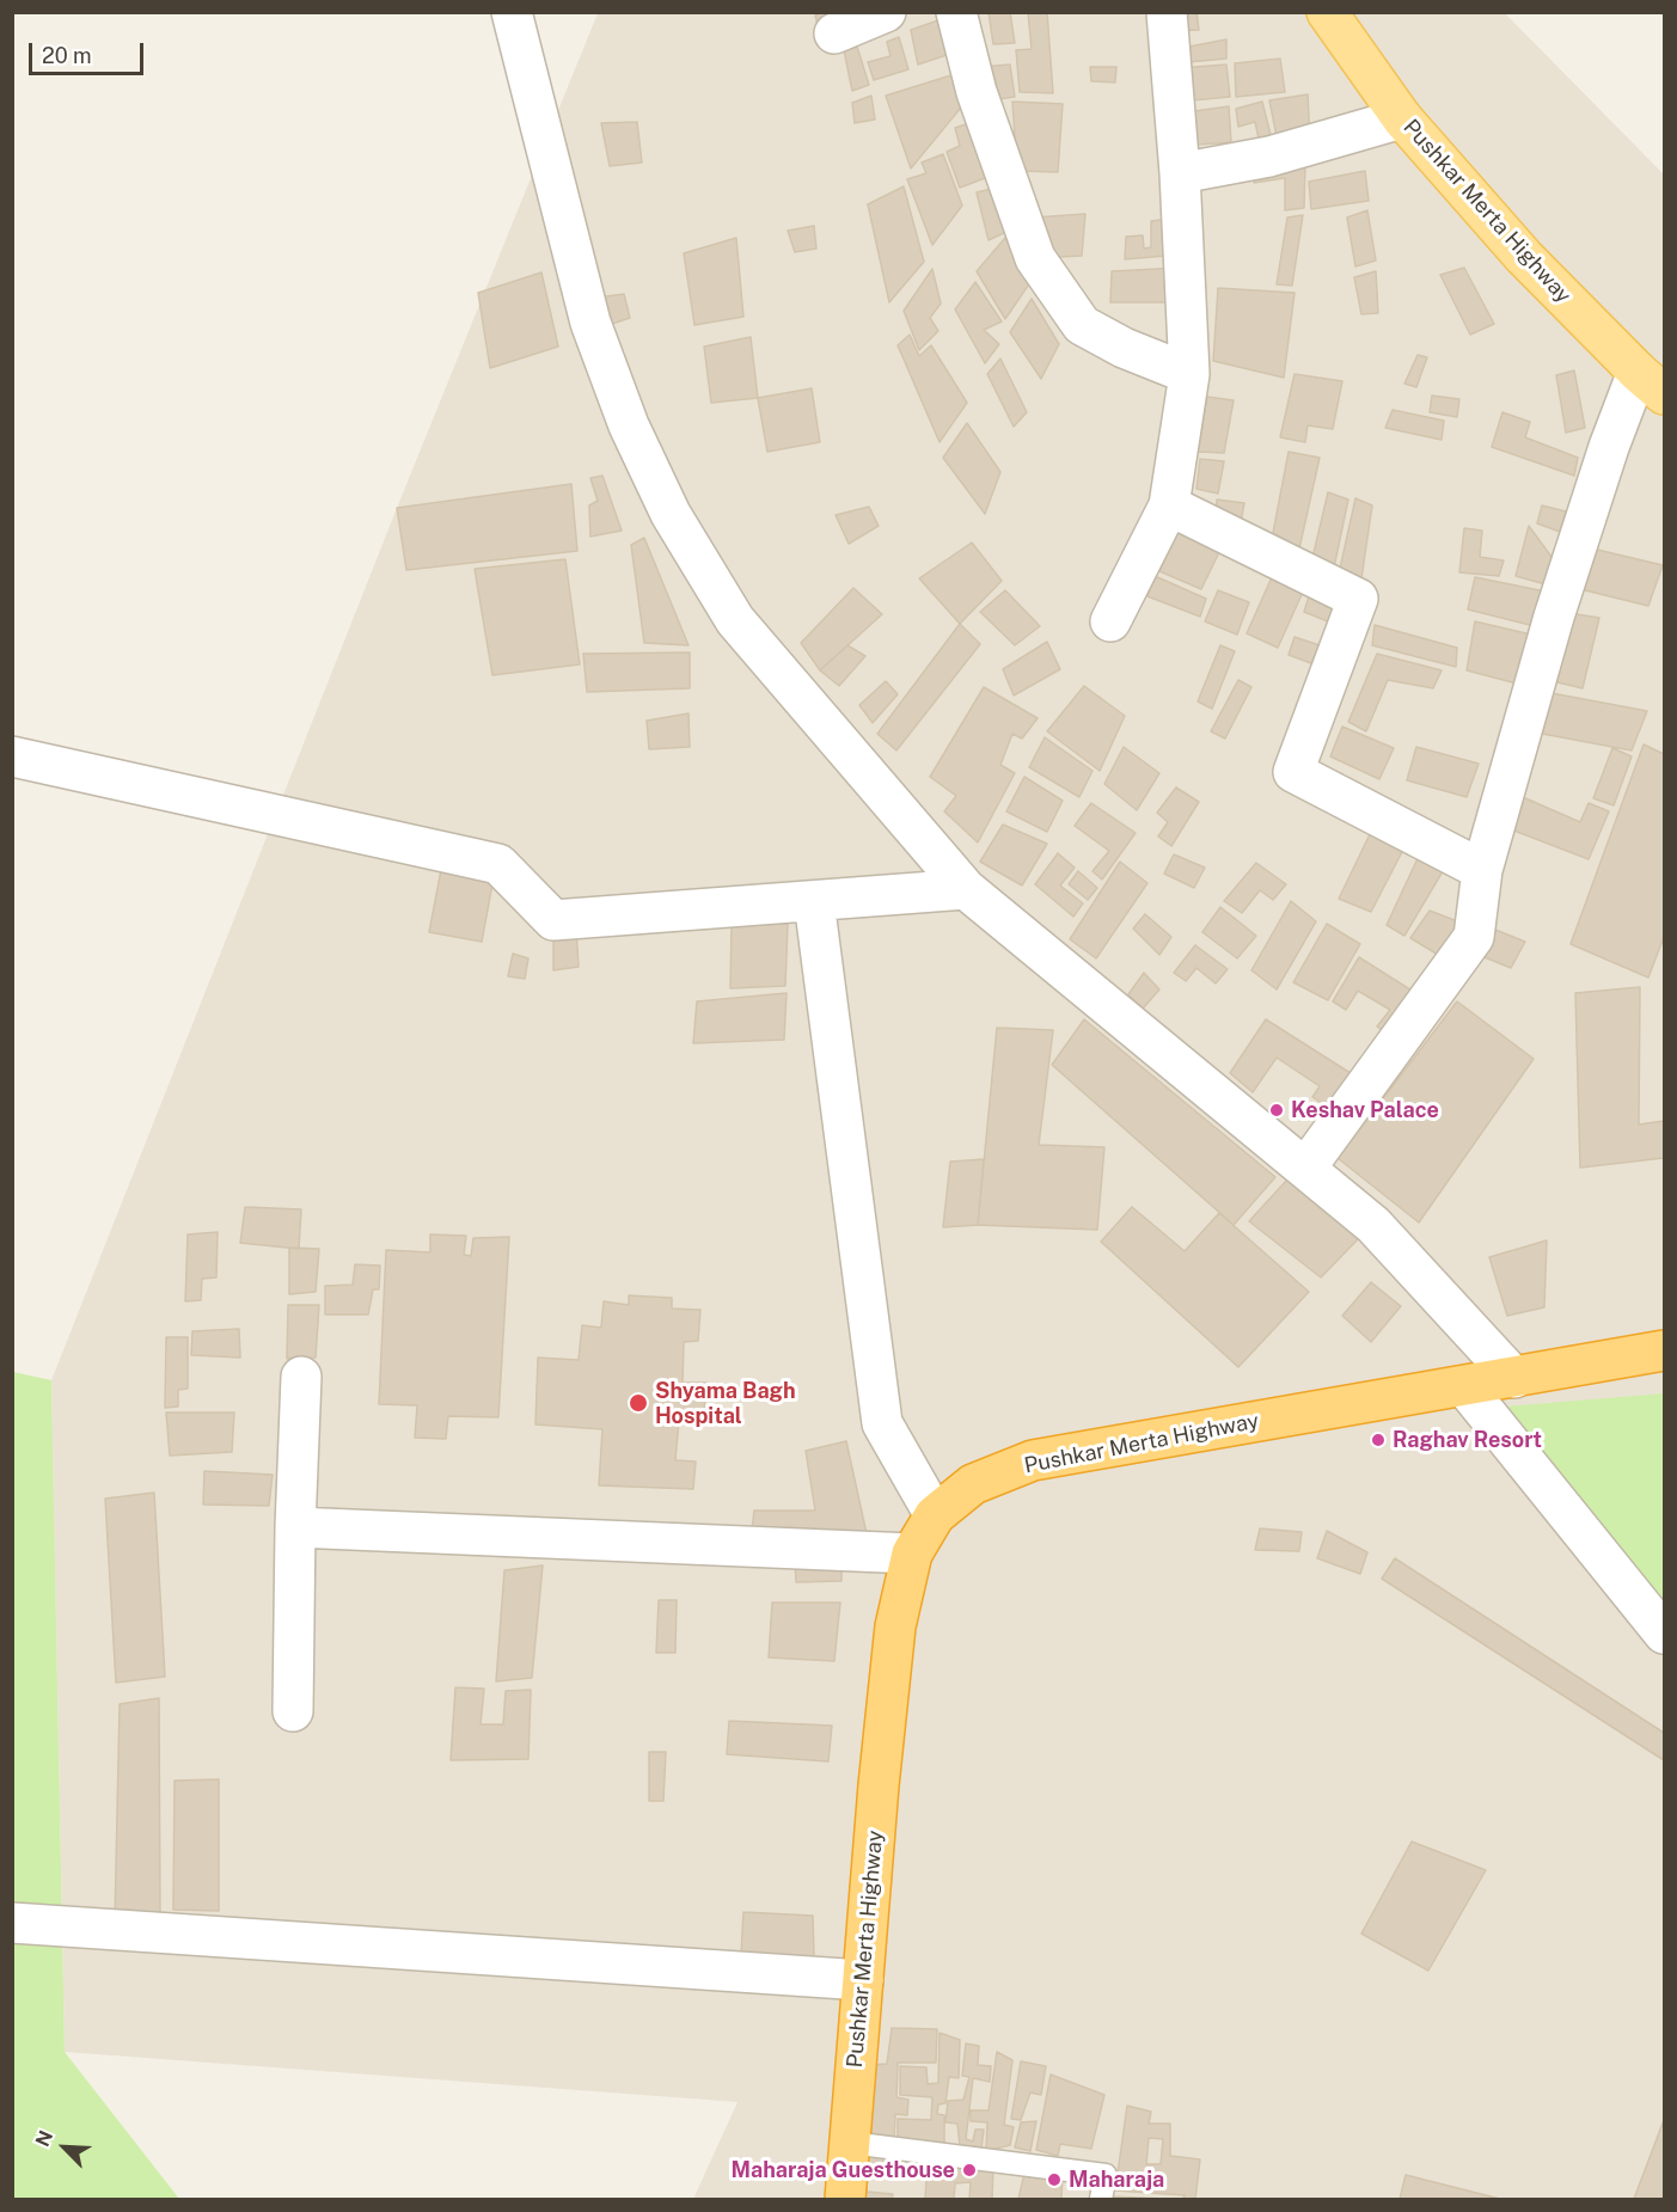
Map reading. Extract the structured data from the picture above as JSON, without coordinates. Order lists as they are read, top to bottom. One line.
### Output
{"streets":{"highway":["Pushkar Merta Highway"]},"places":["Keshav Palace","Shyama Bagh Hospital","Raghav Resort","Maharaja Guesthouse","Maharaja"],"scale_bar":"20 m","north":"top left"}
